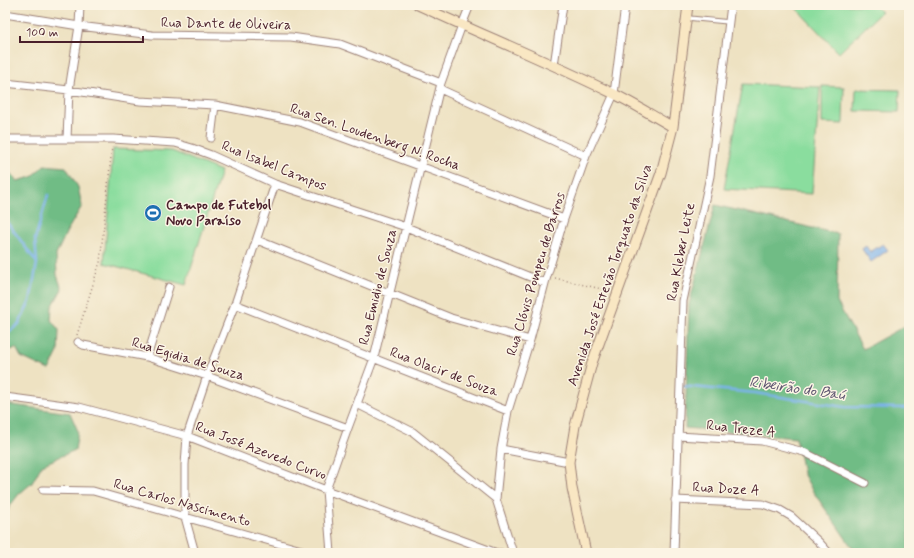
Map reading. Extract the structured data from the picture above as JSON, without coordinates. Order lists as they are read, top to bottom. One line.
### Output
{"streets":{"main road":["Avenida José Estevão Torquato da Silva"],"street":["Rua Dante de Oliveira","Rua Sen. Loudenberg N. Rocha","Rua Isabel Campos","Rua Kleber Leite","Rua Clóvis Pompeu de Barros","Rua Emidio de Souza","Rua Egidia de Souza","Rua Olacir de Souza","Rua Treze A","Rua José Azevedo Curvo","Rua Doze A","Rua Carlos Nascimento"]},"crossings":[["Rua Dante de Oliveira","Rua Clóvis Pompeu de Barros"],["Rua Dante de Oliveira","Rua Emidio de Souza"],["Rua Sen. Loudenberg N. Rocha","Rua Clóvis Pompeu de Barros"],["Rua Sen. Loudenberg N. Rocha","Rua Emidio de Souza"],["Rua Isabel Campos","Rua Clóvis Pompeu de Barros"],["Rua Isabel Campos","Rua Emidio de Souza"],["Rua Kleber Leite","Rua Treze A"],["Rua Kleber Leite","Rua Doze A"],["Rua Clóvis Pompeu de Barros","Rua Olacir de Souza"],["Rua Emidio de Souza","Rua Egidia de Souza"],["Rua Emidio de Souza","Rua Olacir de Souza"],["Rua Emidio de Souza","Rua José Azevedo Curvo"]],"water":["Ribeirão do Baú"],"places":{"sports":["Campo de Futebol Novo Paraíso"]},"scale_bar":"100 m"}
